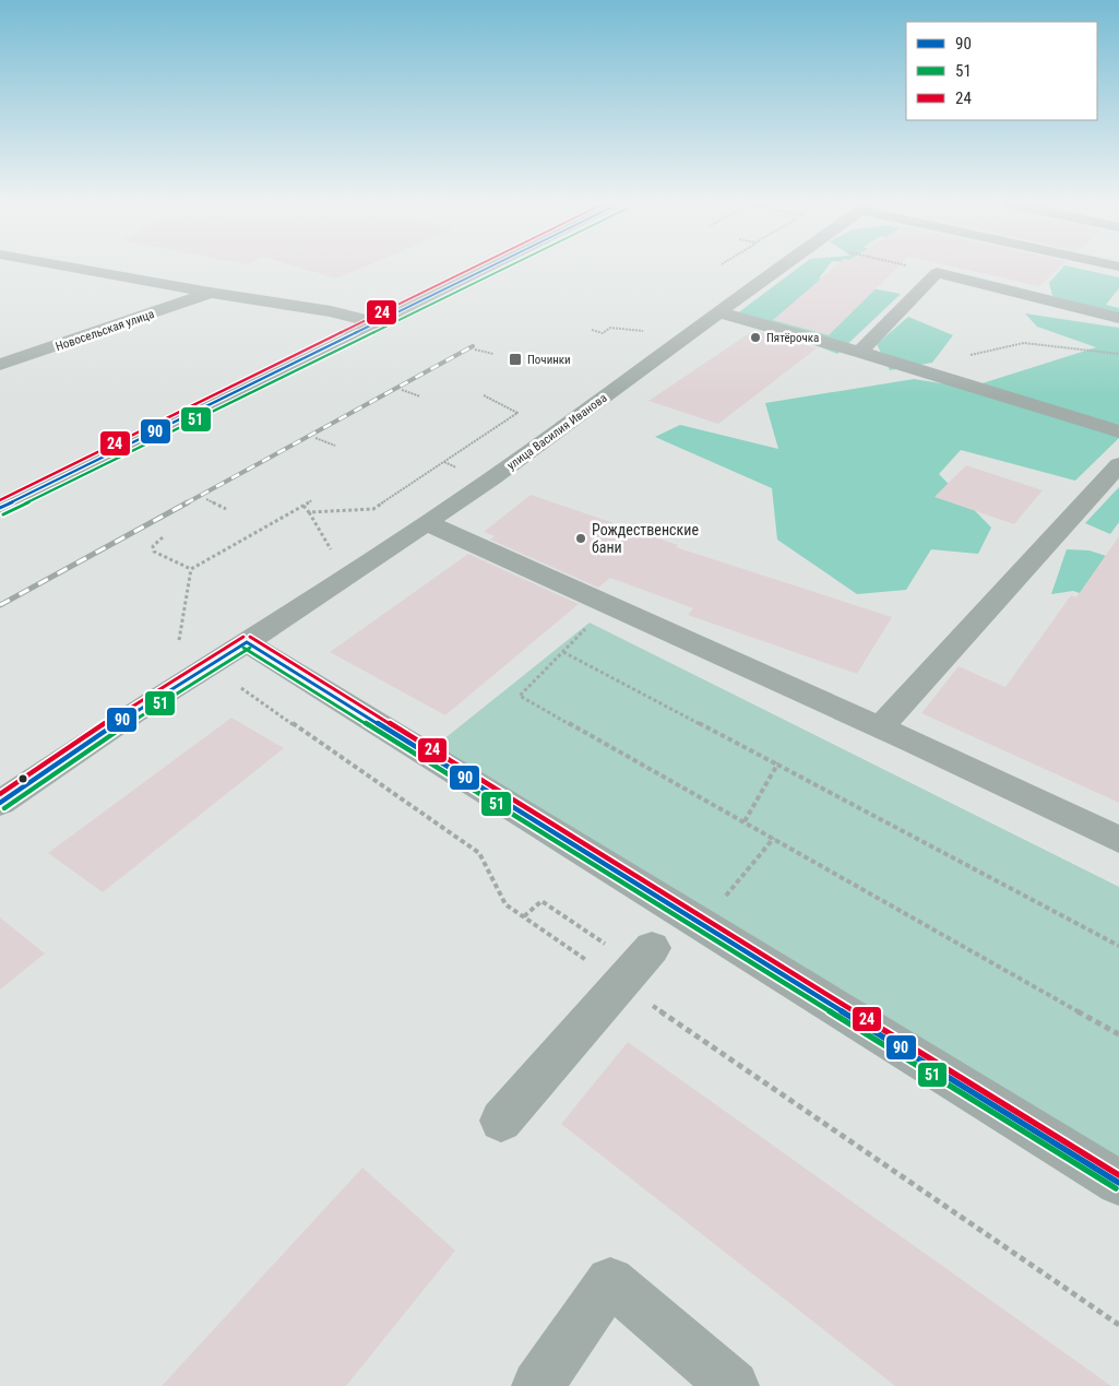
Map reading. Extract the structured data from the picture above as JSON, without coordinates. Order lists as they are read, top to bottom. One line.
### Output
{"streets":{"street":["Новосельская улица","улица Василия Иванова"]},"places":{"other":["Пятёрочка","Рождественские бани"],"transit":["Починки"]},"lines":["transit line 90","transit line 51","transit line 24"],"legend":["90","51","24"]}
